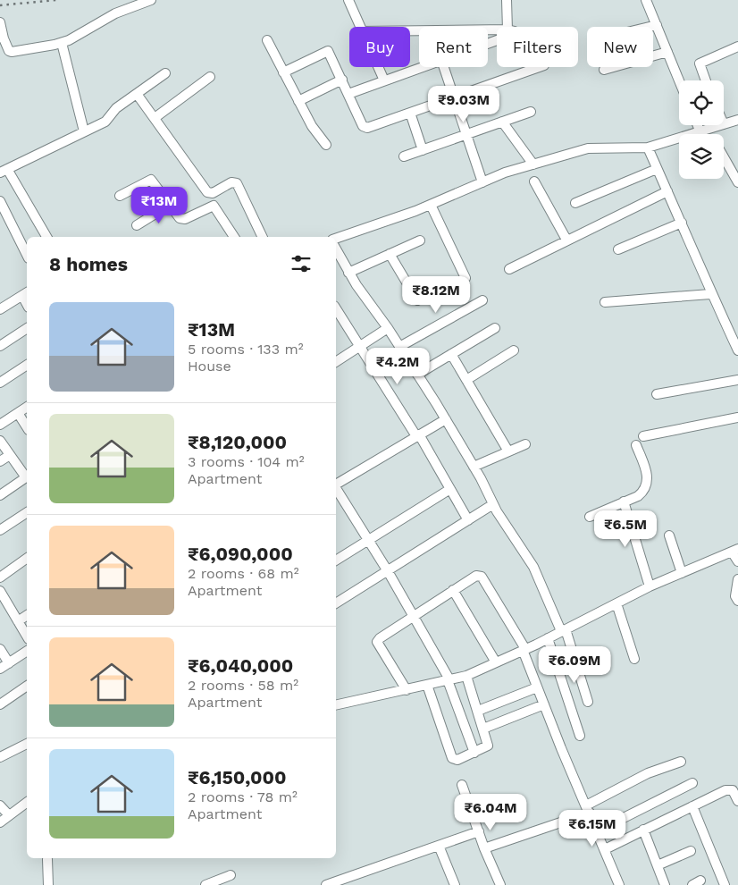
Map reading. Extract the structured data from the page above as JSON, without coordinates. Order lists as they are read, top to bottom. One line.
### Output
{"page":{"chip":["Buy","Rent","Filters","New"],"price":["₹9.03M","₹13M","₹8.12M","₹4.2M","₹6.5M","₹6.09M","₹6.04M","₹6.15M"],"heading":"8 homes","list":[{"name":"₹13M","note":"5 rooms · 133 m² · House"},{"name":"₹8,120,000","note":"3 rooms · 104 m² · Apartment"},{"name":"₹6,090,000","note":"2 rooms · 68 m² · Apartment"},{"name":"₹6,040,000","note":"2 rooms · 58 m² · Apartment"},{"name":"₹6,150,000","note":"2 rooms · 78 m² · Apartment"}]}}
